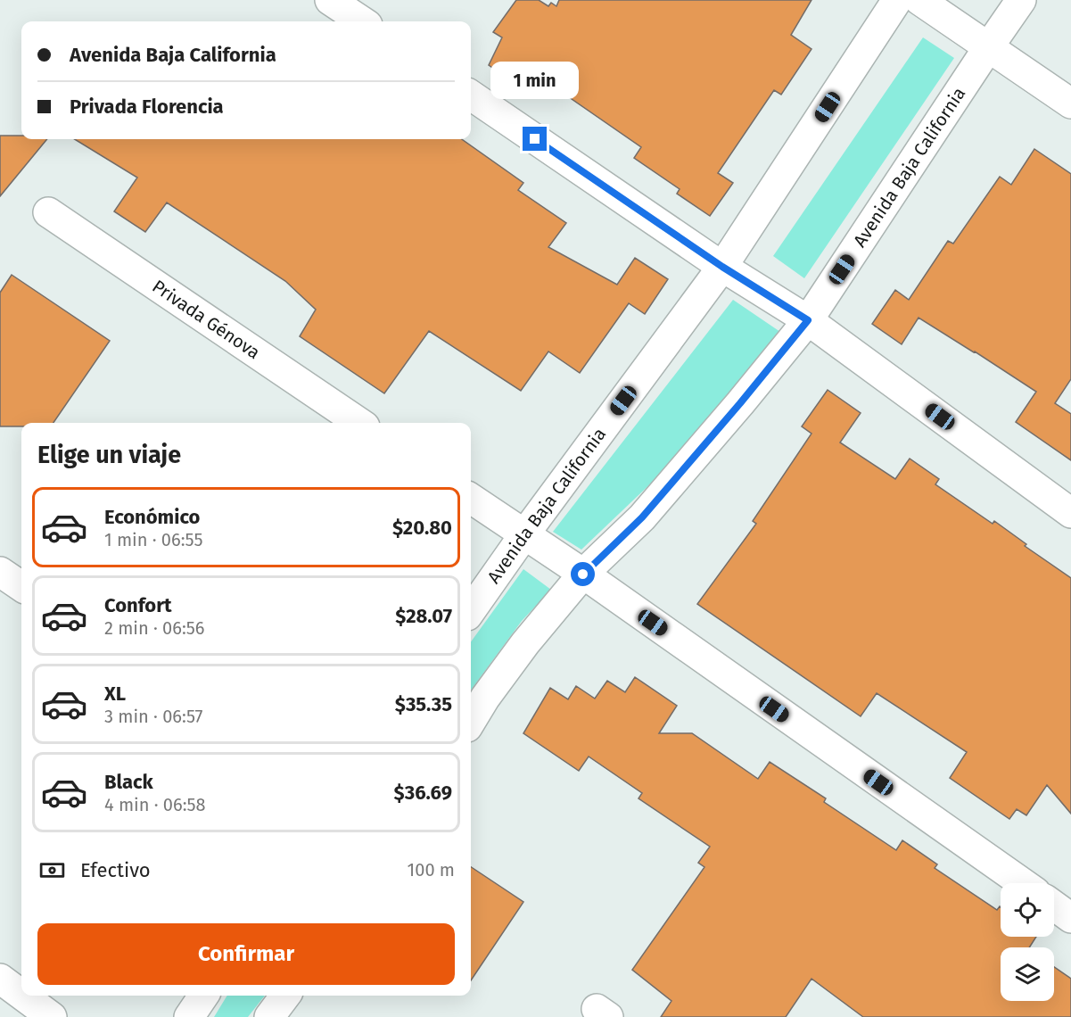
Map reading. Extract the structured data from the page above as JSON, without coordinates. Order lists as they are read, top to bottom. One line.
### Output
{"streets":{"street":["Avenida Baja California","Privada Génova"]},"page":{"banner":["Avenida Baja California","Privada Florencia"],"bubble":"1 min","heading":"Elige un viaje","list":[{"name":"Económico","note":"1 min · 06:55","value":"$20.80"},{"name":"Confort","note":"2 min · 06:56","value":"$28.07"},{"name":"XL","note":"3 min · 06:57","value":"$35.35"},{"name":"Black","note":"4 min · 06:58","value":"$36.69"}],"pay":["Efectivo","100 m"],"buttons":"Confirmar"}}
